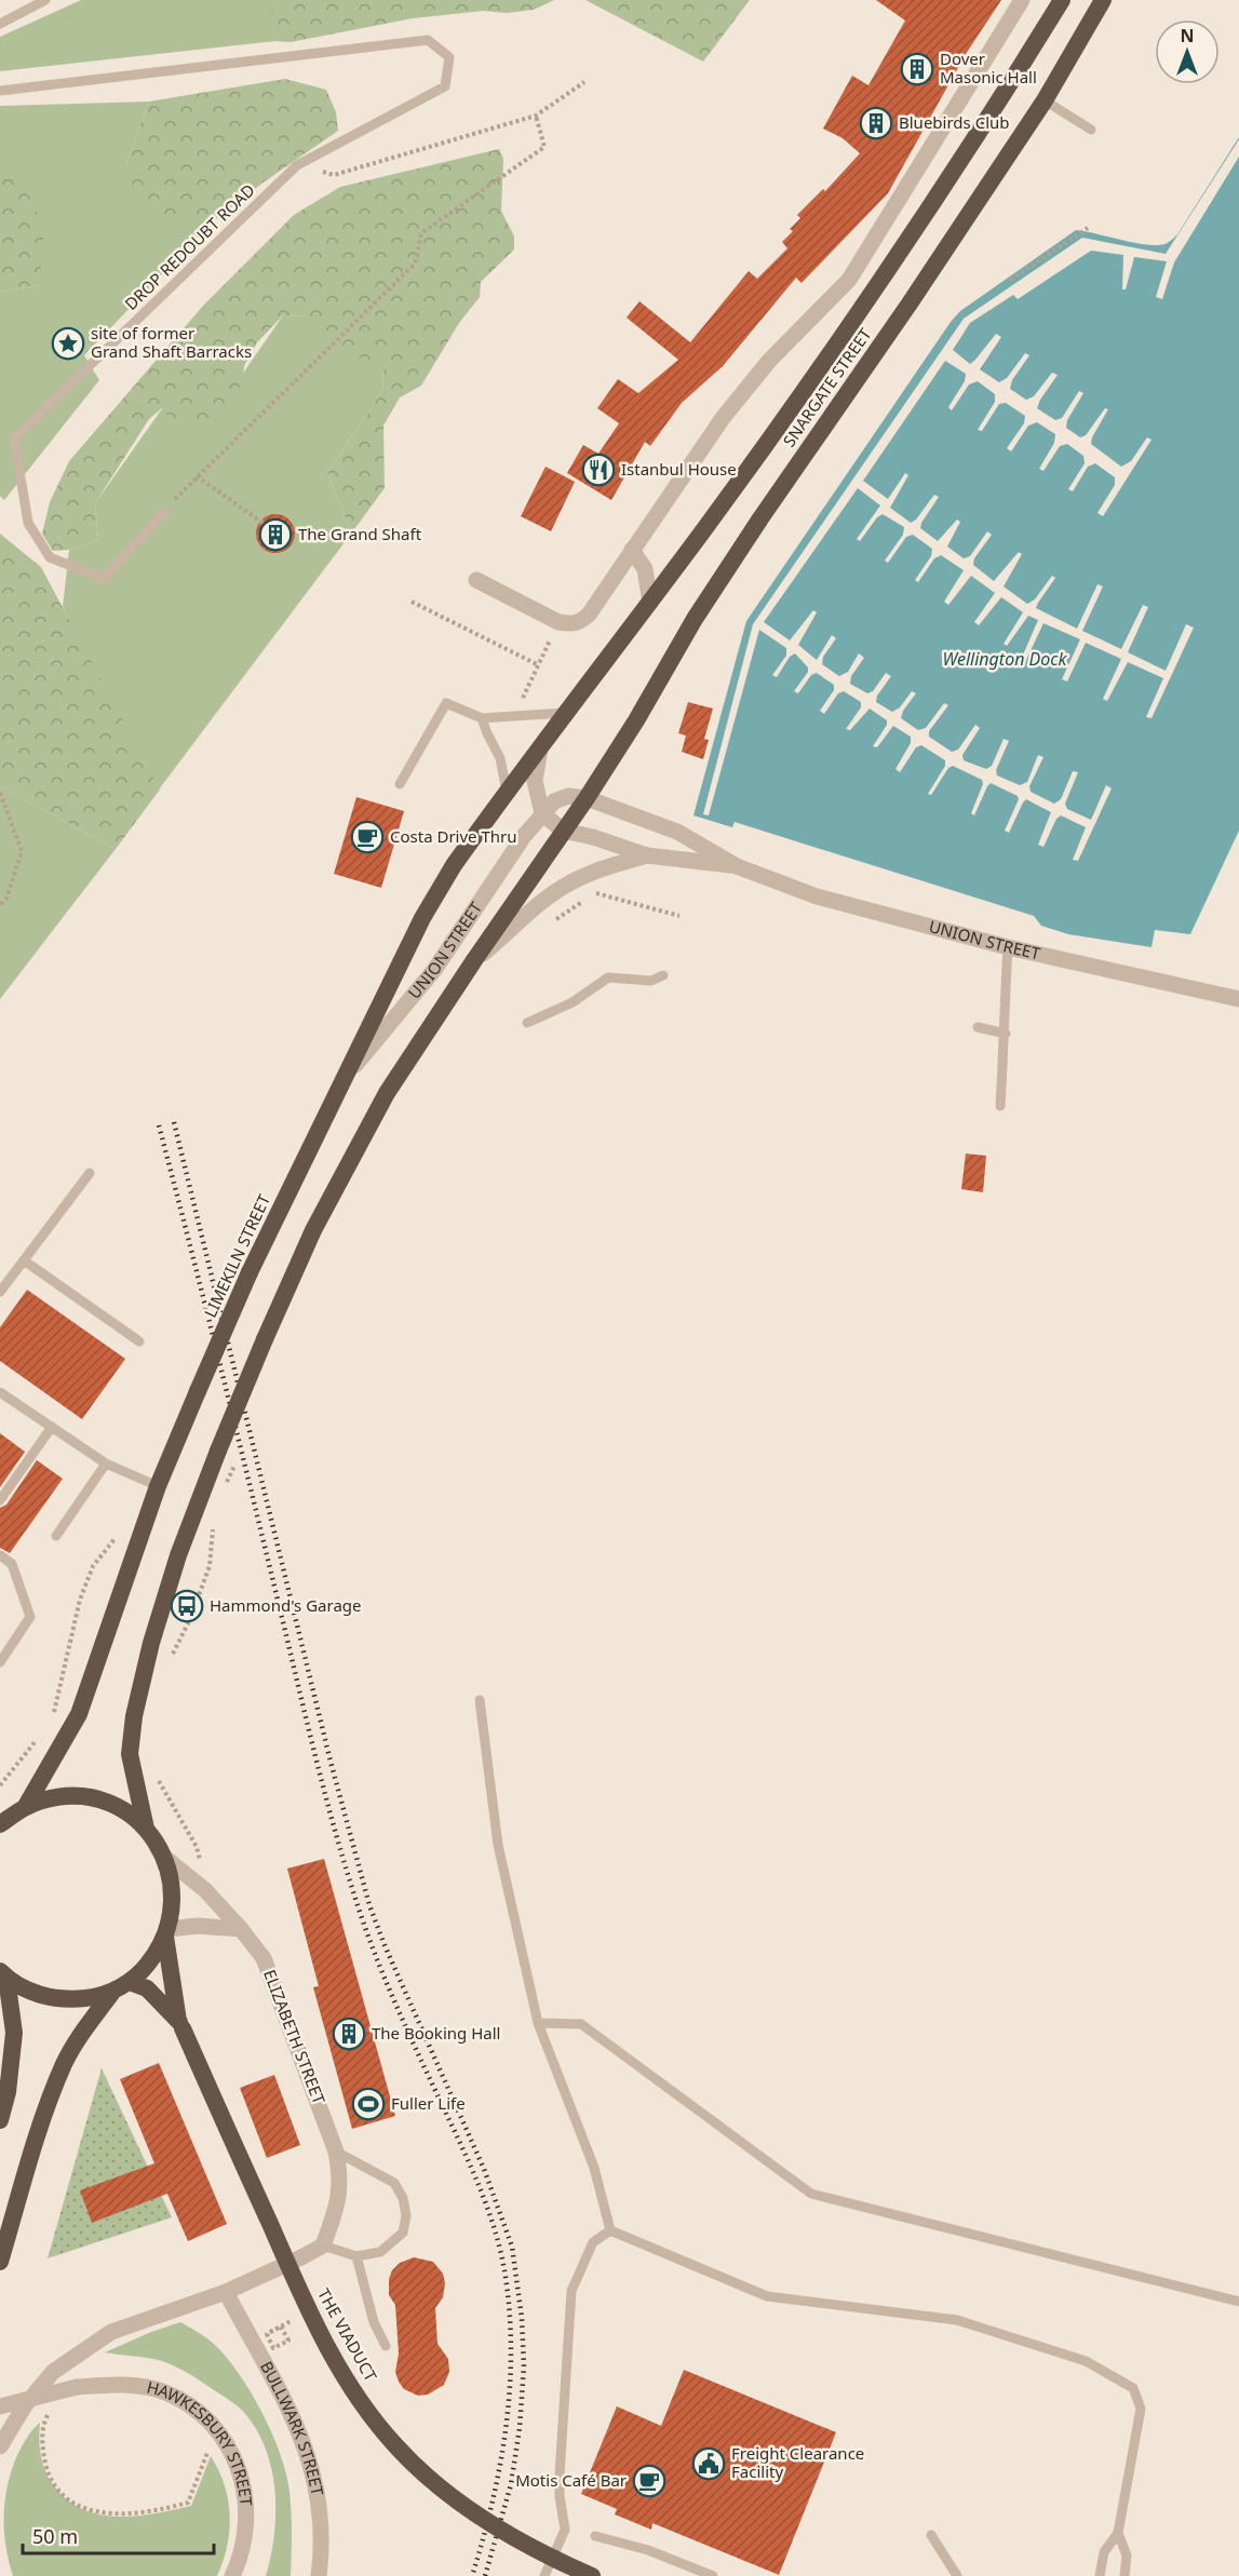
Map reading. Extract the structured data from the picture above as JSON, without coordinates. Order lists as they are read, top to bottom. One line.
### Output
{"streets":{"highway":["SNARGATE STREET","LIMEKILN STREET","THE VIADUCT"],"street":["UNION STREET","ELIZABETH STREET","BULLWARK STREET","HAWKESBURY STREET"],"lane":["DROP REDOUBT ROAD"]},"crossings":[["SNARGATE STREET","UNION STREET"],["SNARGATE STREET","LIMEKILN STREET"],["UNION STREET","LIMEKILN STREET"]],"water":["Wellington Dock"],"places":{"building":["Dover Masonic Hall","Bluebirds Club","The Grand Shaft","The Booking Hall"],"place":["site of former Grand Shaft Barracks"],"restaurant":["Istanbul House"],"cafe":["Costa Drive Thru","Motis Café Bar"],"bus stop":["Hammond's Garage"],"sports":["Fuller Life"],"public building":["Freight Clearance Facility"]},"scale_bar":"50 m","north":"top"}
